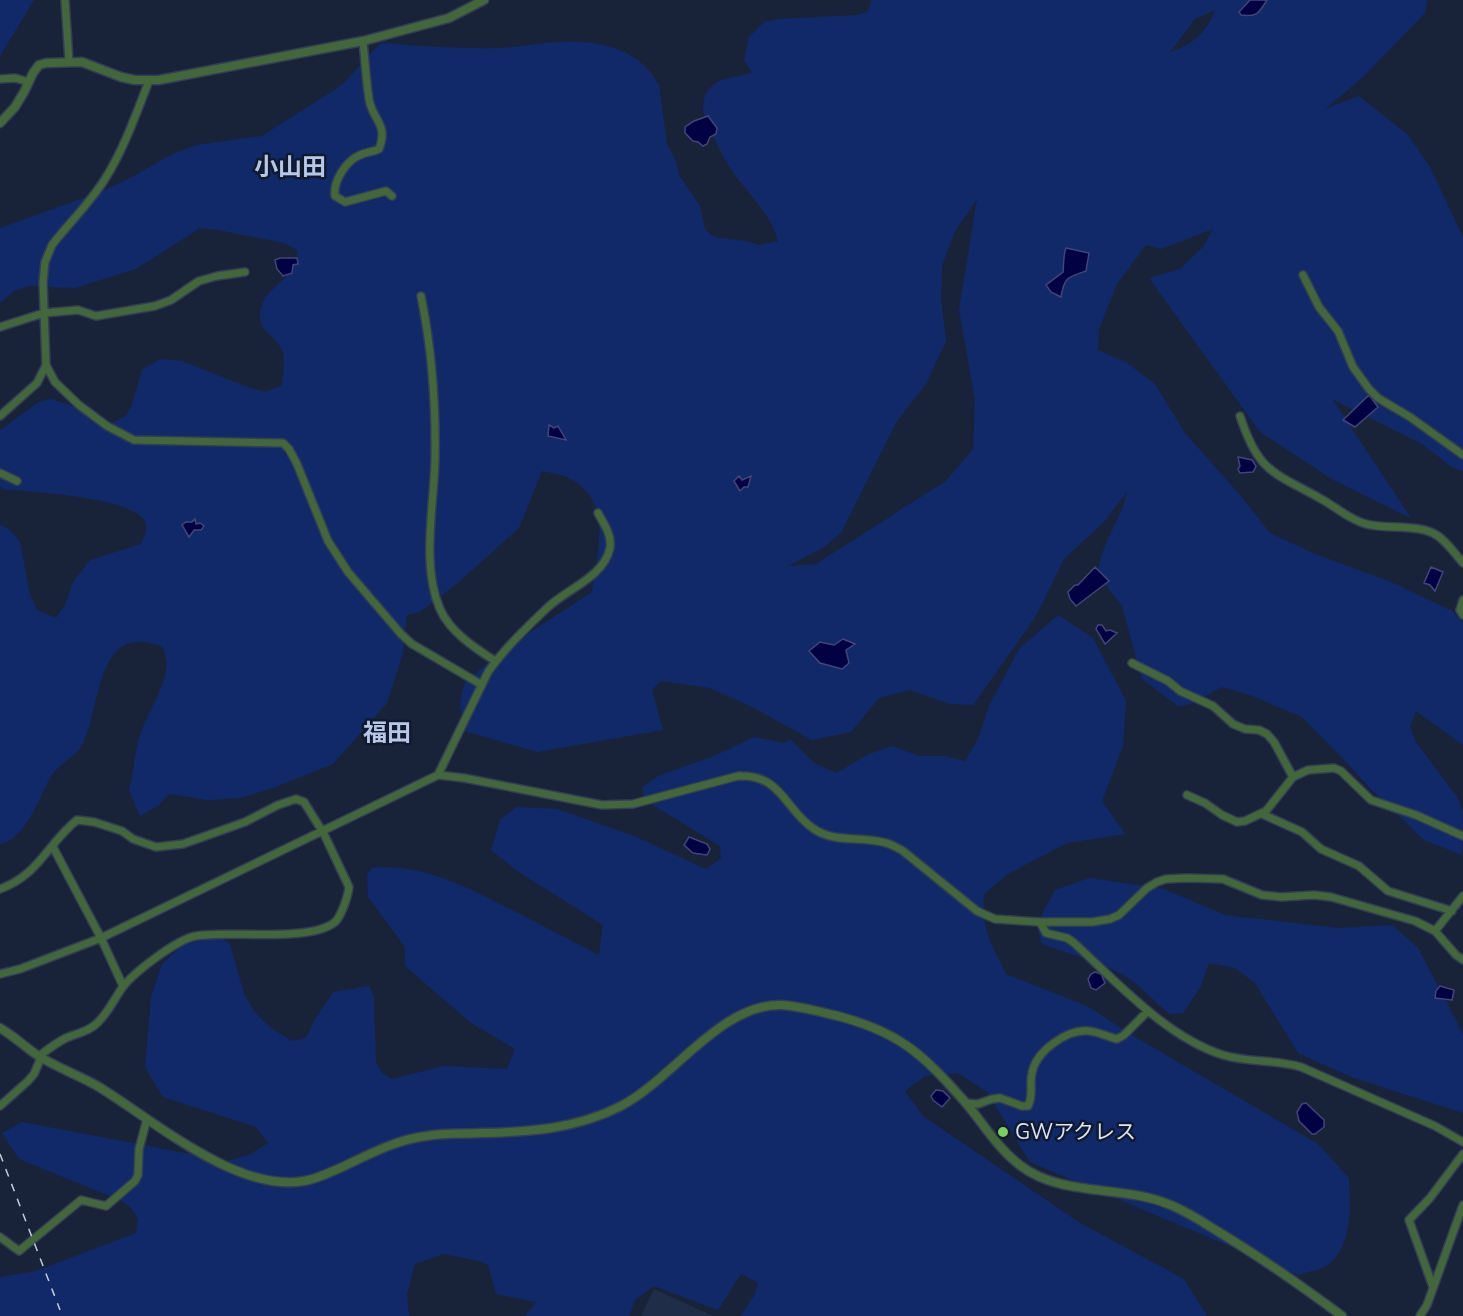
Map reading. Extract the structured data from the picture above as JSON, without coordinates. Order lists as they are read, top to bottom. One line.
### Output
{"districts":["小山田","福田"],"places":["GWアクレス"]}
